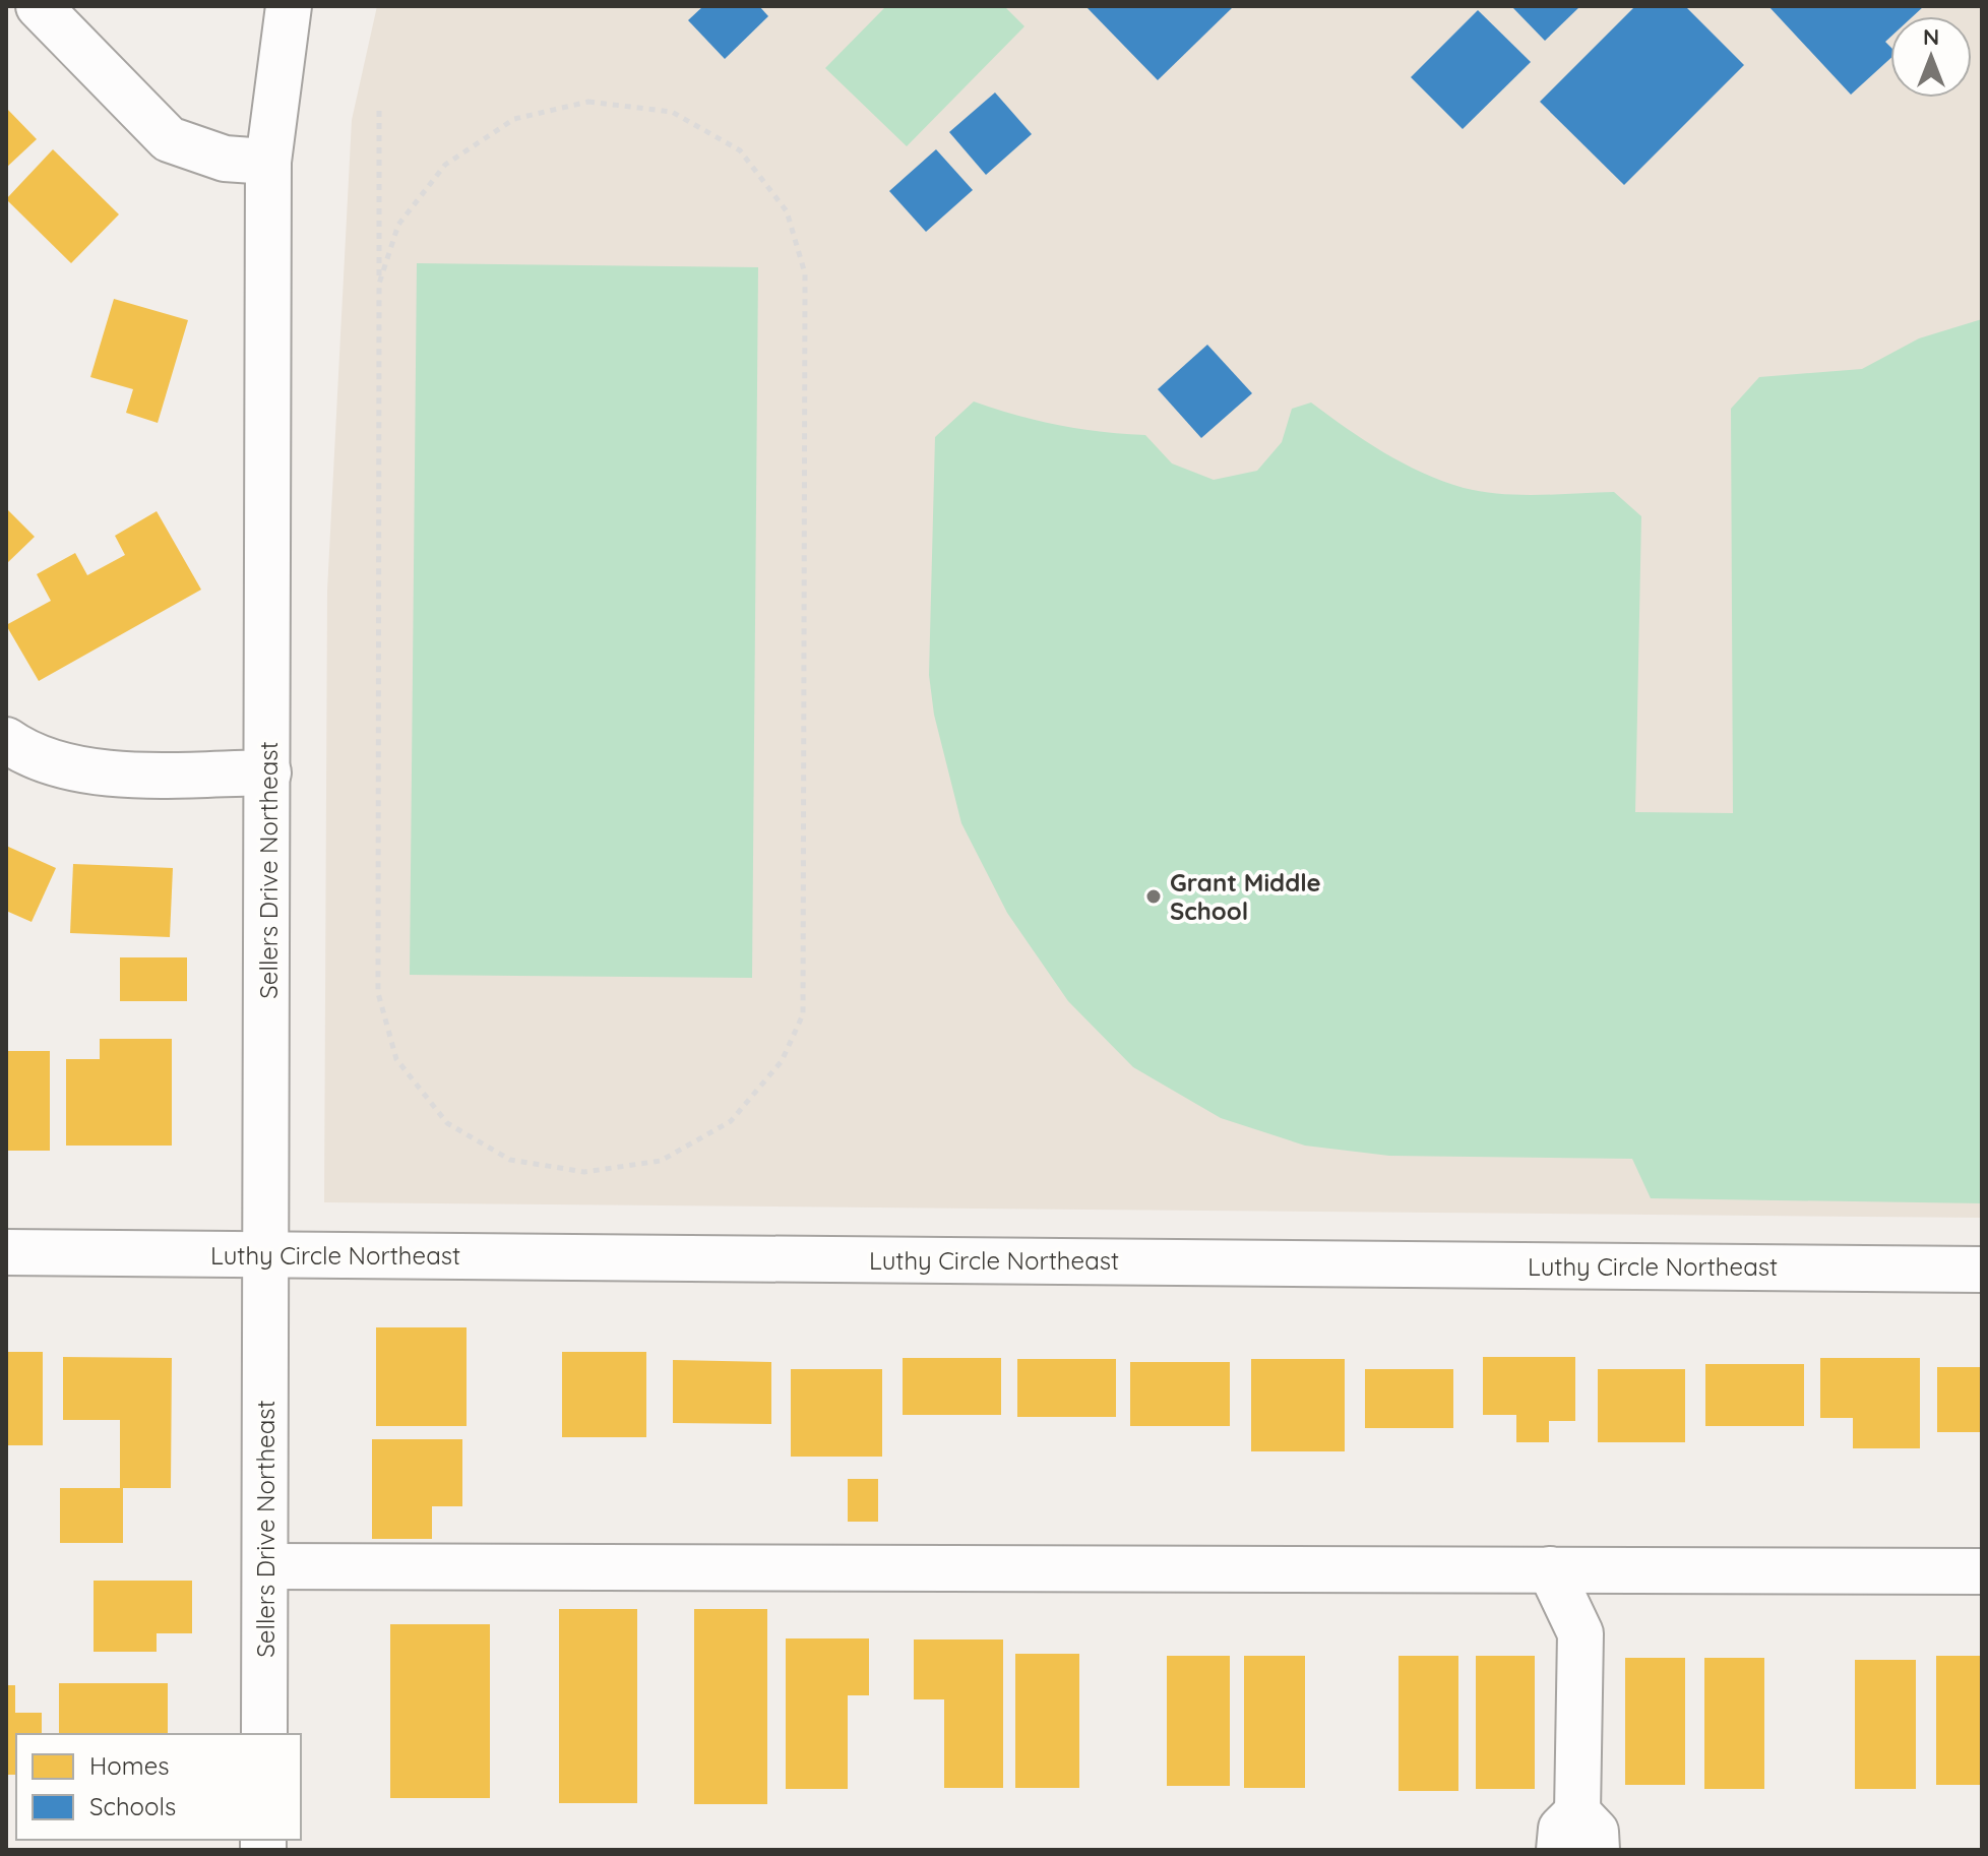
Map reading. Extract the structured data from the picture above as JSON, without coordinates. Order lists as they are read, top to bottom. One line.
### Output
{"streets":{"street":["Sellers Drive Northeast","Luthy Circle Northeast"]},"crossings":[["Sellers Drive Northeast","Luthy Circle Northeast"]],"places":["Grant Middle School"],"legend":["Homes","Schools"],"north":"top"}
